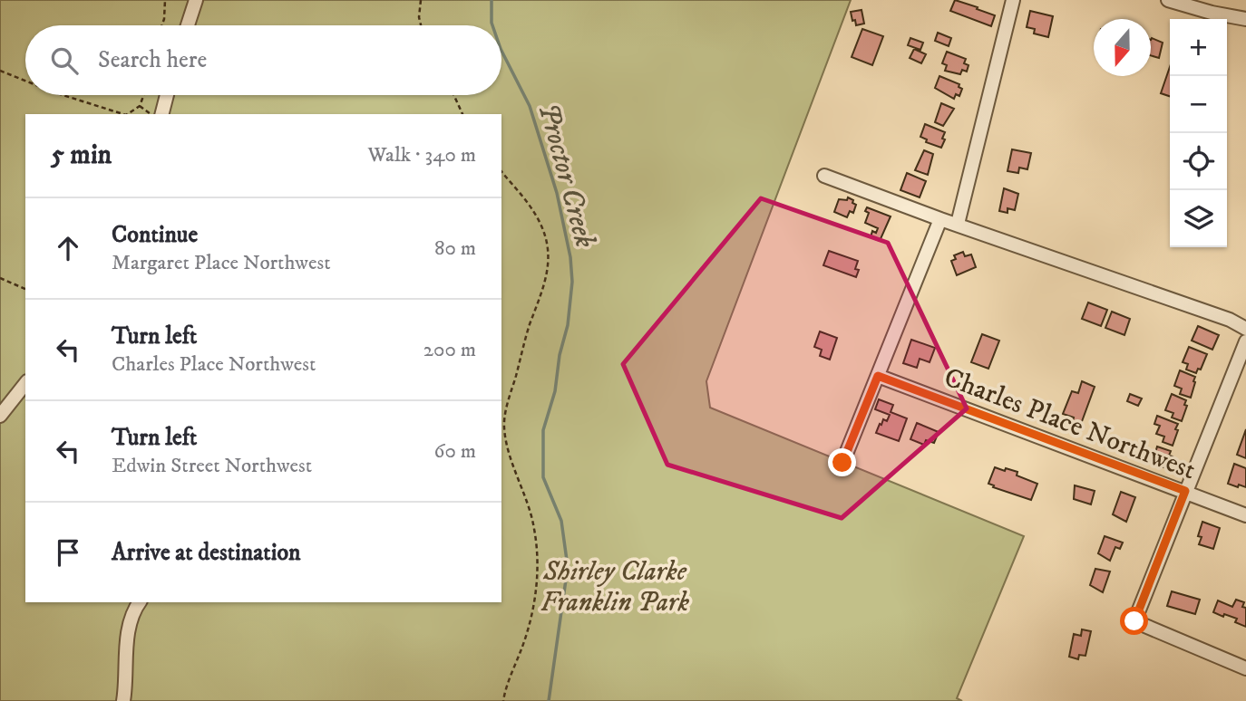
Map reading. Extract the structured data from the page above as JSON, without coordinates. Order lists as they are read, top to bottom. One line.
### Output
{"streets":{"street":["Charles Place Northwest"]},"water":["Proctor Creek"],"parks":["Shirley Clarke Franklin Park"],"north":"bottom","page":{"map_buttons":["+","−"],"search":"Search here","heading":["5 min","Walk · 340 m"],"list":[["Continue","Margaret Place Northwest","80 m"],["Turn left","Charles Place Northwest","200 m"],["Turn left","Edwin Street Northwest","60 m"],"Arrive at destination"]}}
